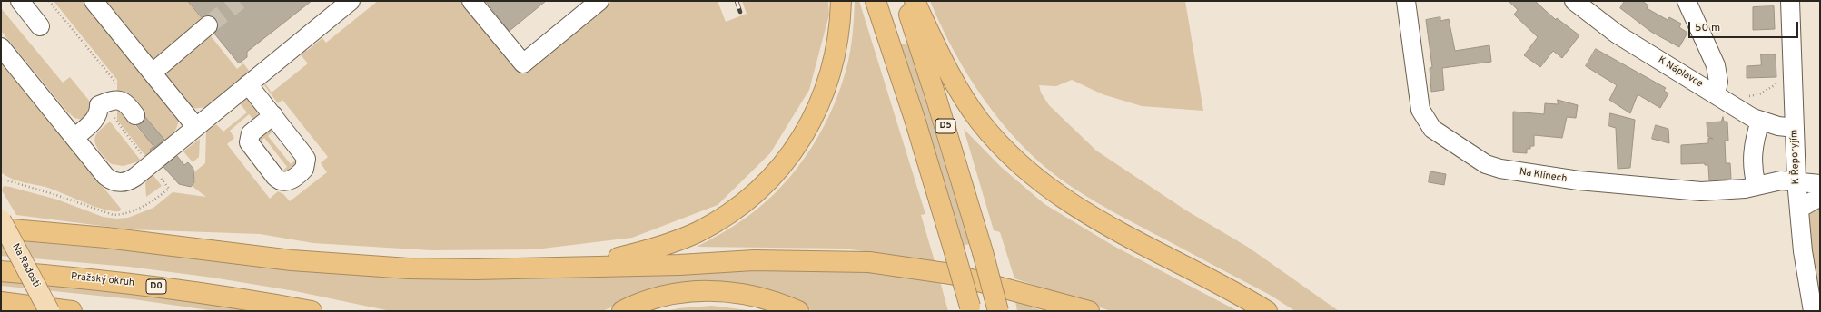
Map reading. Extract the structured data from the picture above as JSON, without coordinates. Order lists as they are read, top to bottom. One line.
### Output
{"streets":{"highway":["D5","Pražský okruh","D0"],"main road":["Na Radosti"],"street":["K Náplavce","K Řeporyjím","Na Klínech"]},"crossings":[["K Náplavce","K Řeporyjím"],["K Řeporyjím","Na Klínech"]],"scale_bar":"50 m"}
